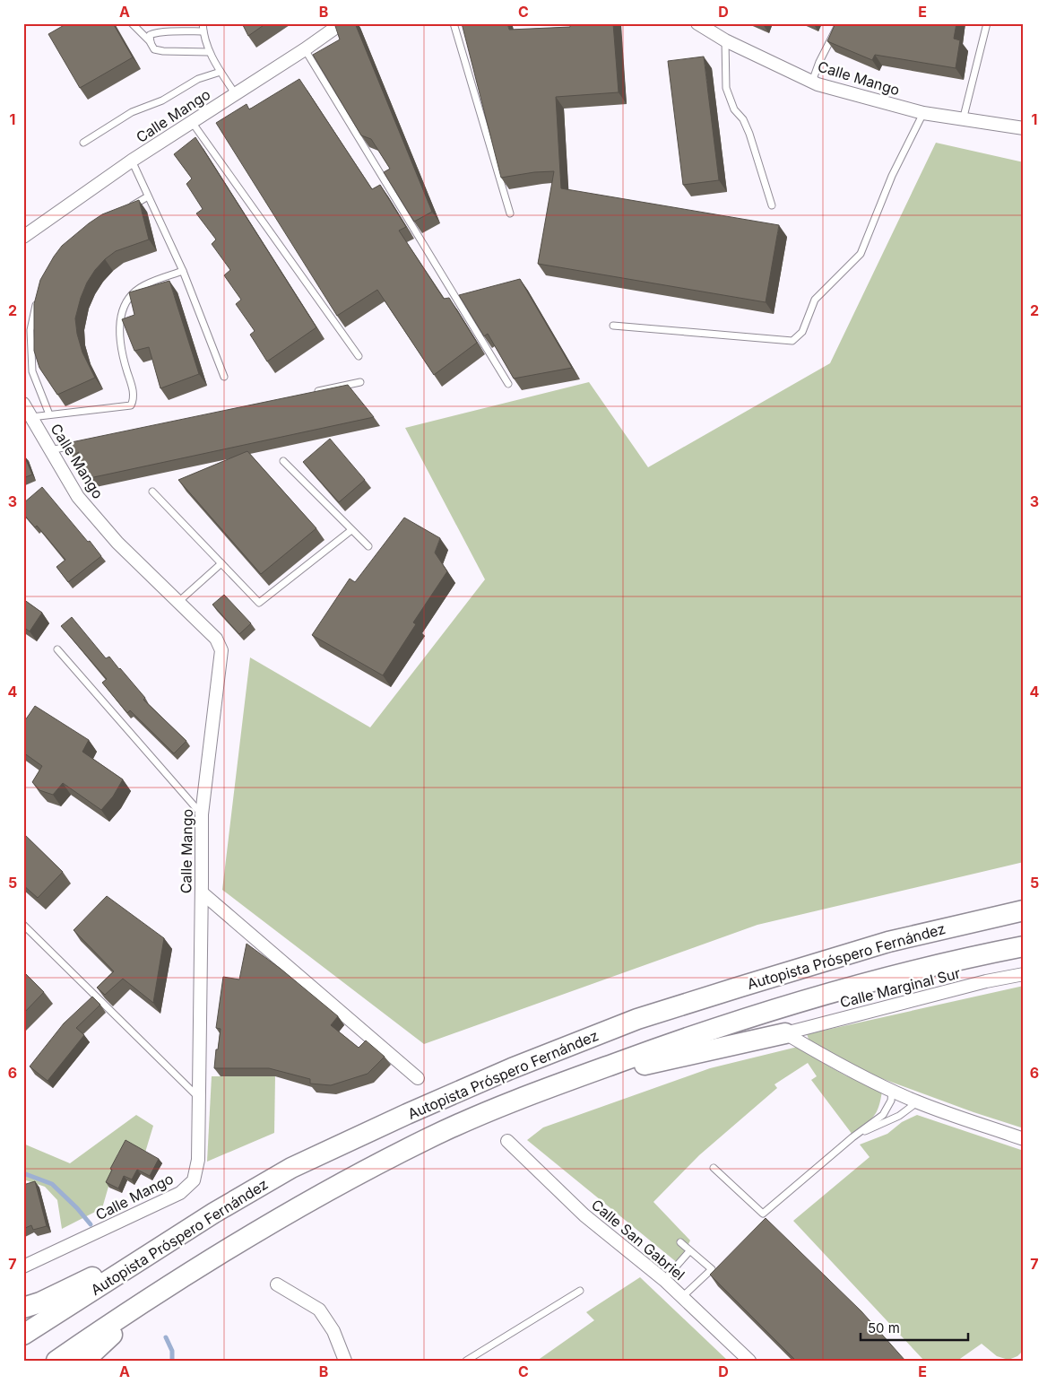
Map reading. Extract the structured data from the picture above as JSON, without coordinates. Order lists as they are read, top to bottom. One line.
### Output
{"streets":{"highway":["Autopista Próspero Fernández"],"street":["Calle Mango","Calle Marginal Sur","Calle San Gabriel"]},"scale_bar":"50 m","grid":{"columns":["A","B","C","D","E"],"rows":["1","2","3","4","5","6","7"]}}
